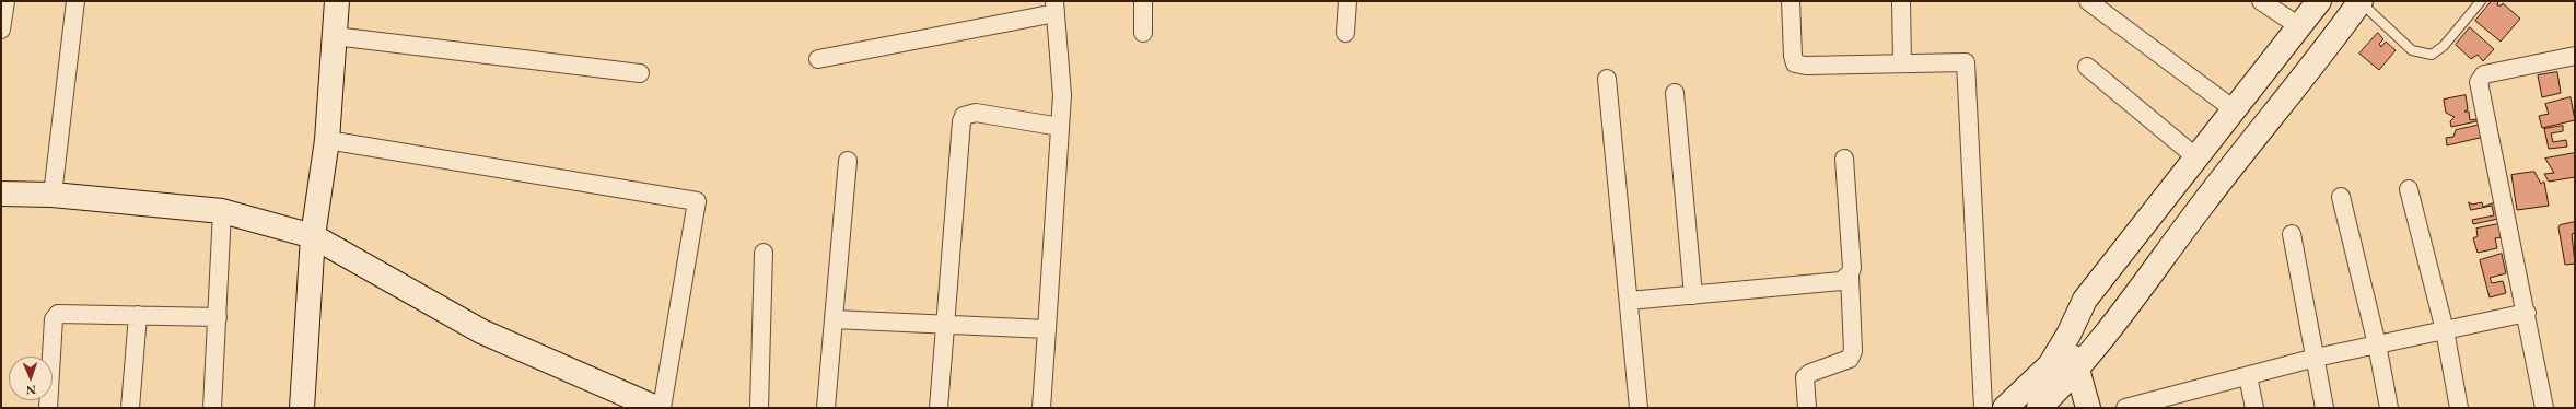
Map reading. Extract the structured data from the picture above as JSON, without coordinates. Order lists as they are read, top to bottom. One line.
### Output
{"north":"bottom"}
